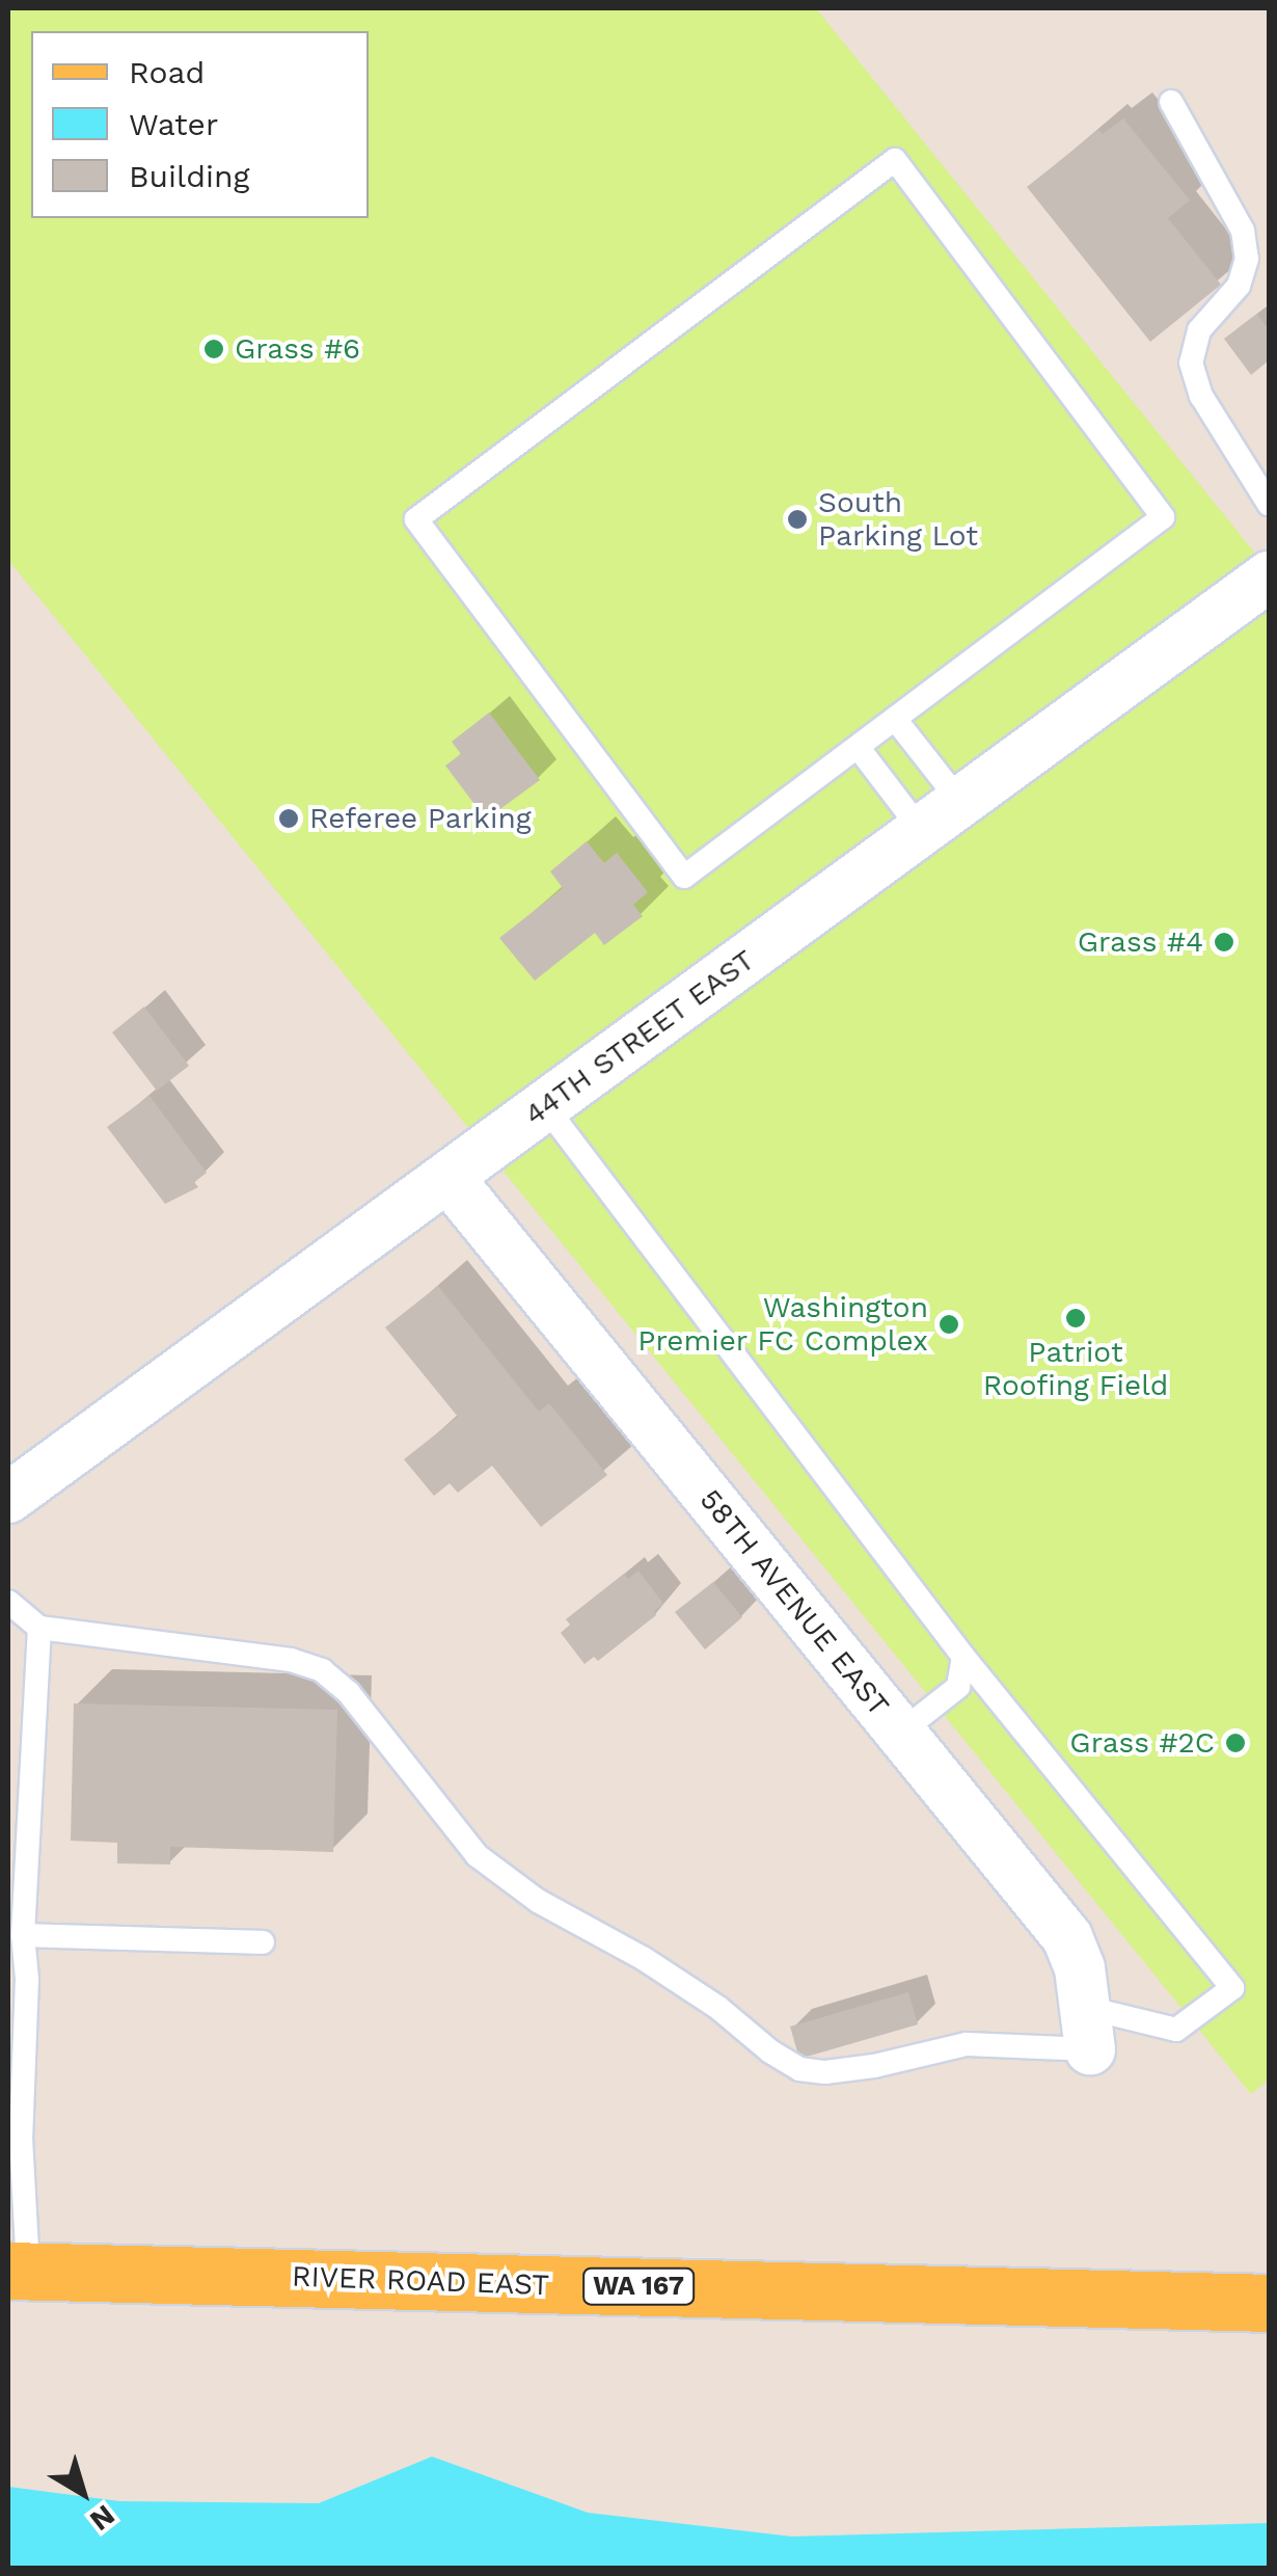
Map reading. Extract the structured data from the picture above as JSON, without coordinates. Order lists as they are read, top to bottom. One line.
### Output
{"streets":{"main road":["RIVER ROAD EAST","WA 167"],"street":["44TH STREET EAST","58TH AVENUE EAST"]},"crossings":[["44TH STREET EAST","58TH AVENUE EAST"]],"places":["Grass #6","South Parking Lot","Referee Parking","Grass #4","Patriot Roofing Field","Washington Premier FC Complex","Grass #2C"],"legend":["Road","Water","Building"],"north":"bottom right"}
